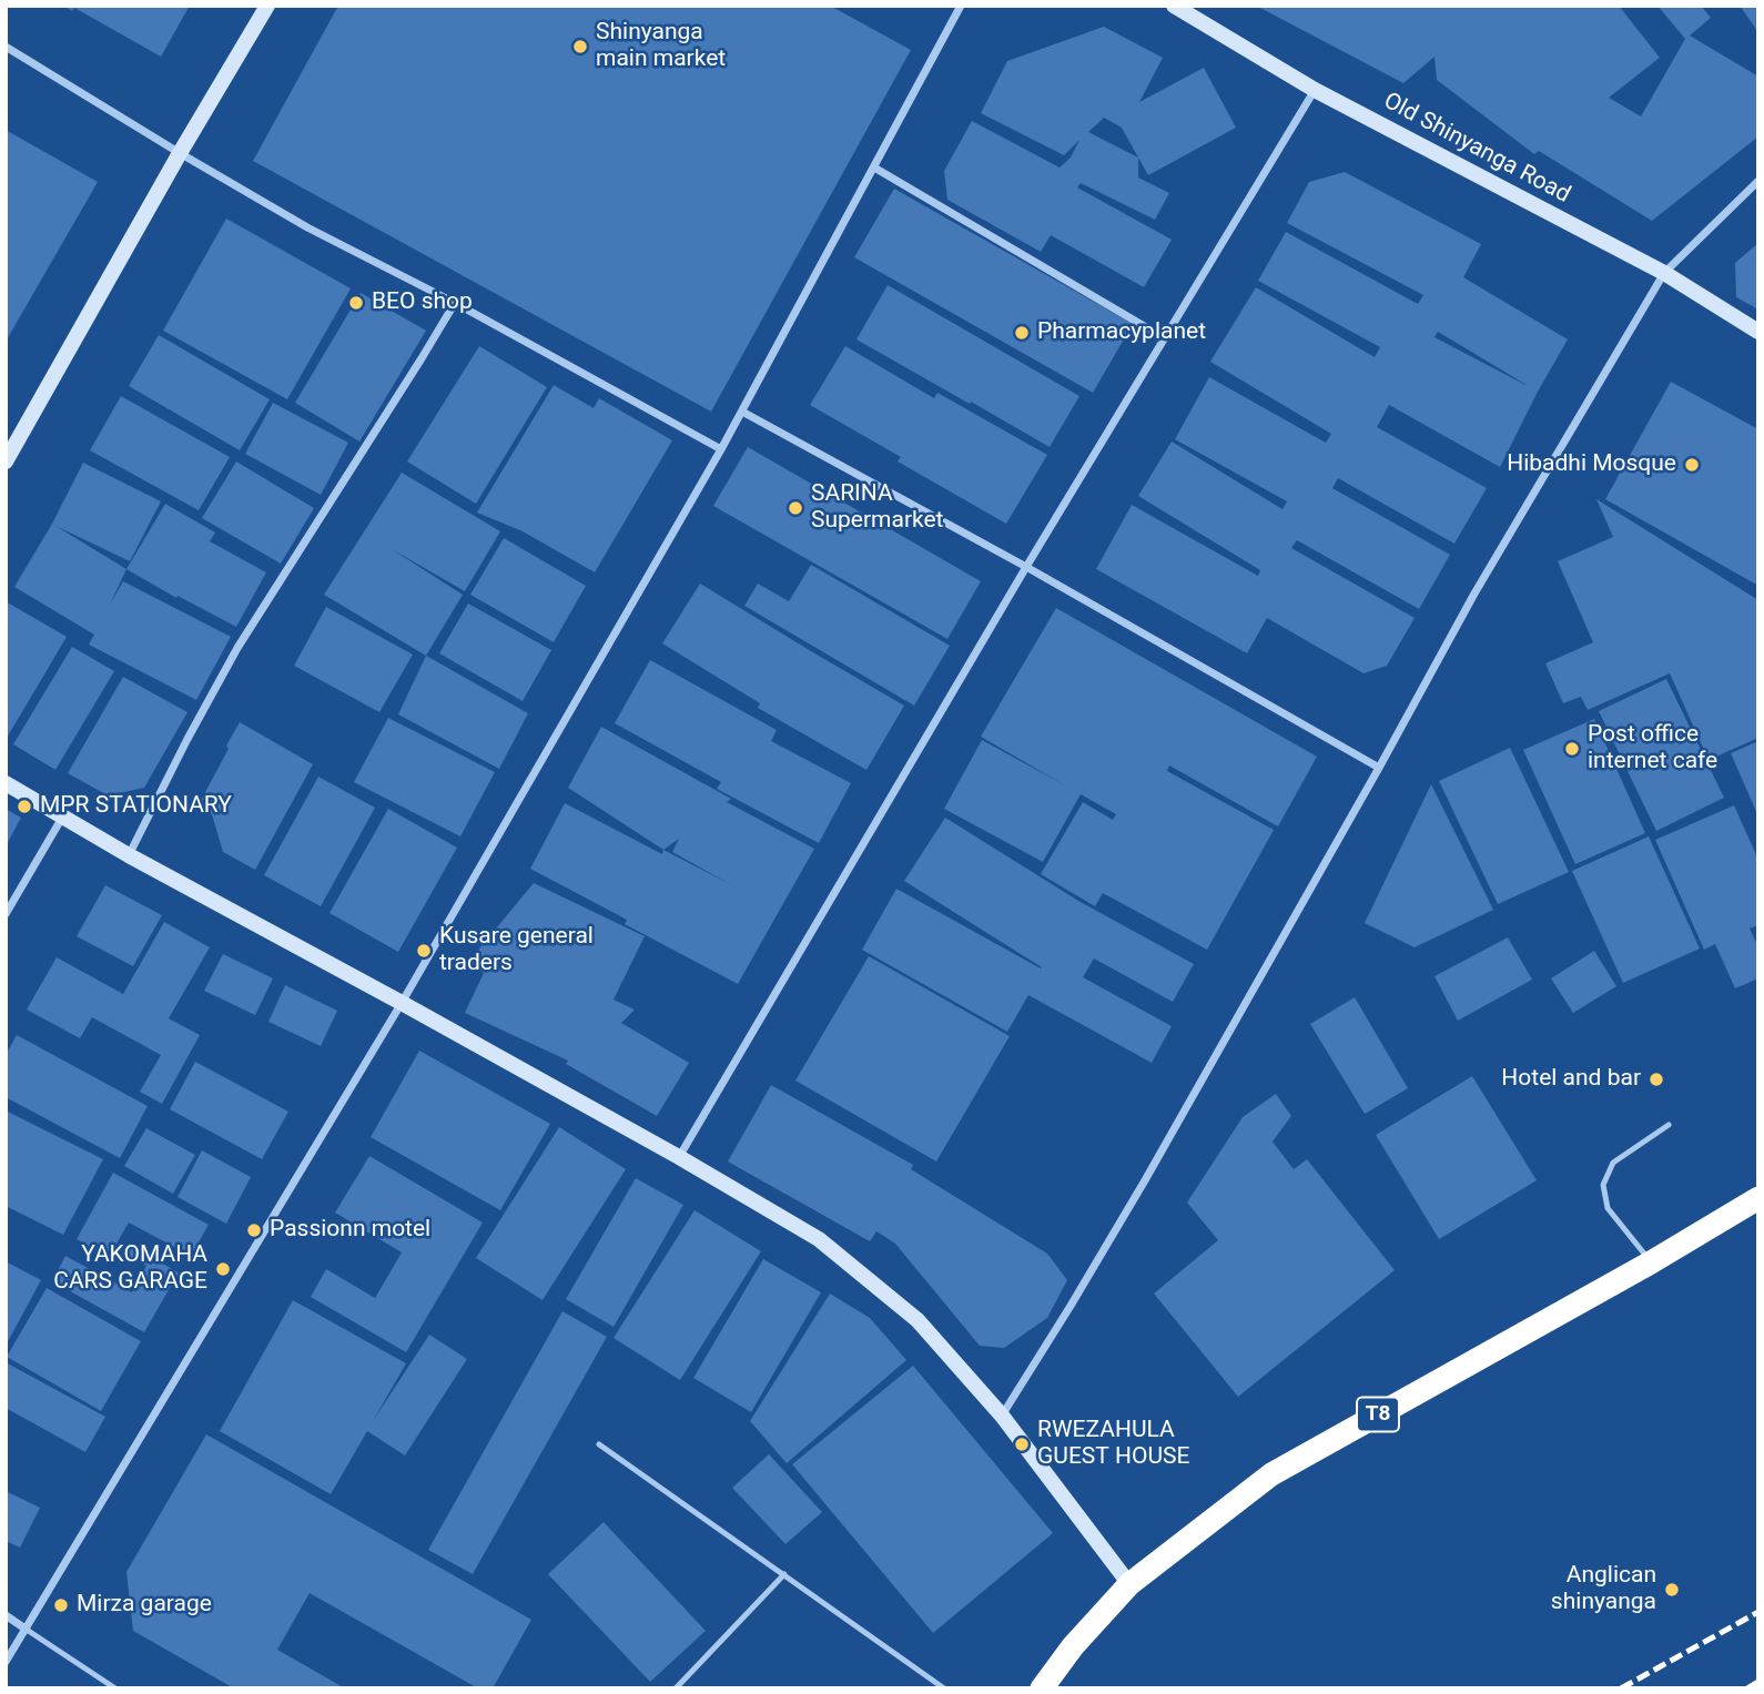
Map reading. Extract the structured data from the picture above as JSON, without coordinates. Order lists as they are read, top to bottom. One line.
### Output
{"streets":{"highway":["T8"],"street":["Old Shinyanga Road"]},"places":["Shinyanga main market","BEO shop","Pharmacyplanet","Hibadhi Mosque","SARINA Supermarket","Post office internet cafe","MPR STATIONARY","Kusare general traders","Hotel and bar","Passionn motel","YAKOMAHA CARS GARAGE","RWEZAHULA GUEST HOUSE","Anglican shinyanga","Mirza garage"]}
